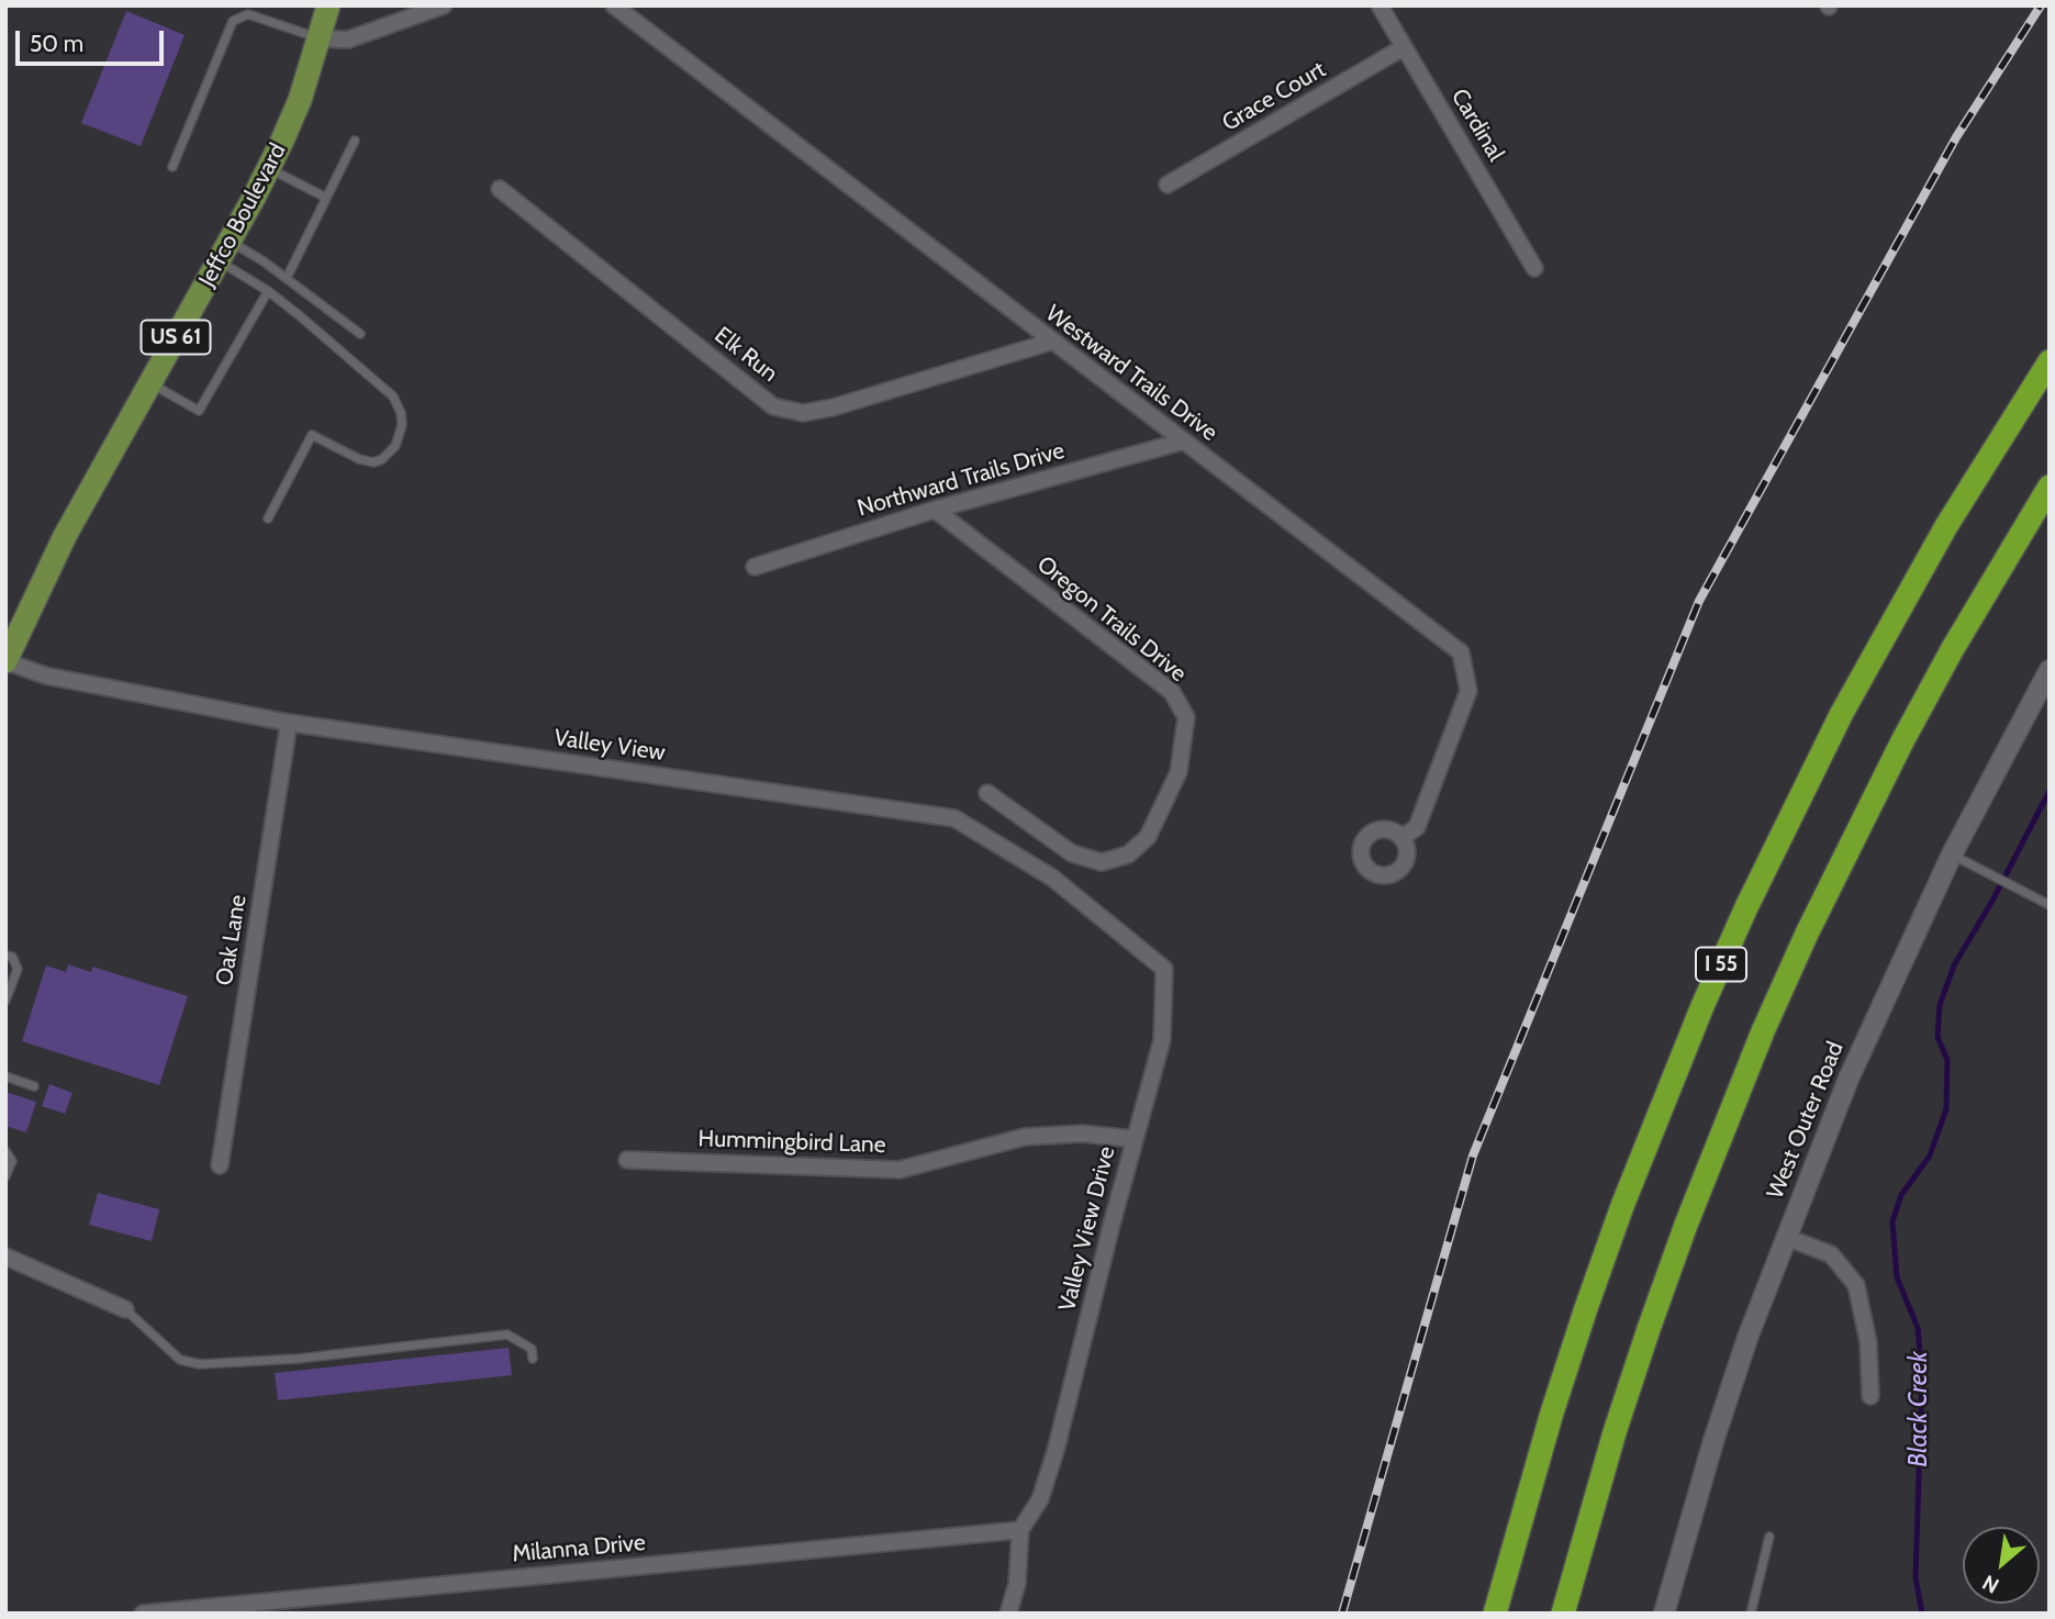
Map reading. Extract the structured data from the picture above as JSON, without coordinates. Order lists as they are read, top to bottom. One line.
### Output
{"streets":{"highway":["I 55"],"main road":["Jeffco Boulevard","US 61"],"street":["Grace Court","Cardinal","Elk Run","Westward Trails Drive","Northward Trails Drive","Oregon Trails Drive","Valley View","Oak Lane","West Outer Road","Hummingbird Lane","Valley View Drive","Milanna Drive"]},"crossings":[["Grace Court","Cardinal"],["Jeffco Boulevard","Valley View"],["Elk Run","Westward Trails Drive"],["Westward Trails Drive","Northward Trails Drive"],["Northward Trails Drive","Oregon Trails Drive"],["Valley View","Oak Lane"],["Valley View","Valley View Drive"],["Hummingbird Lane","Valley View Drive"],["Valley View Drive","Milanna Drive"]],"water":["Black Creek"],"scale_bar":"50 m","north":"bottom left"}
